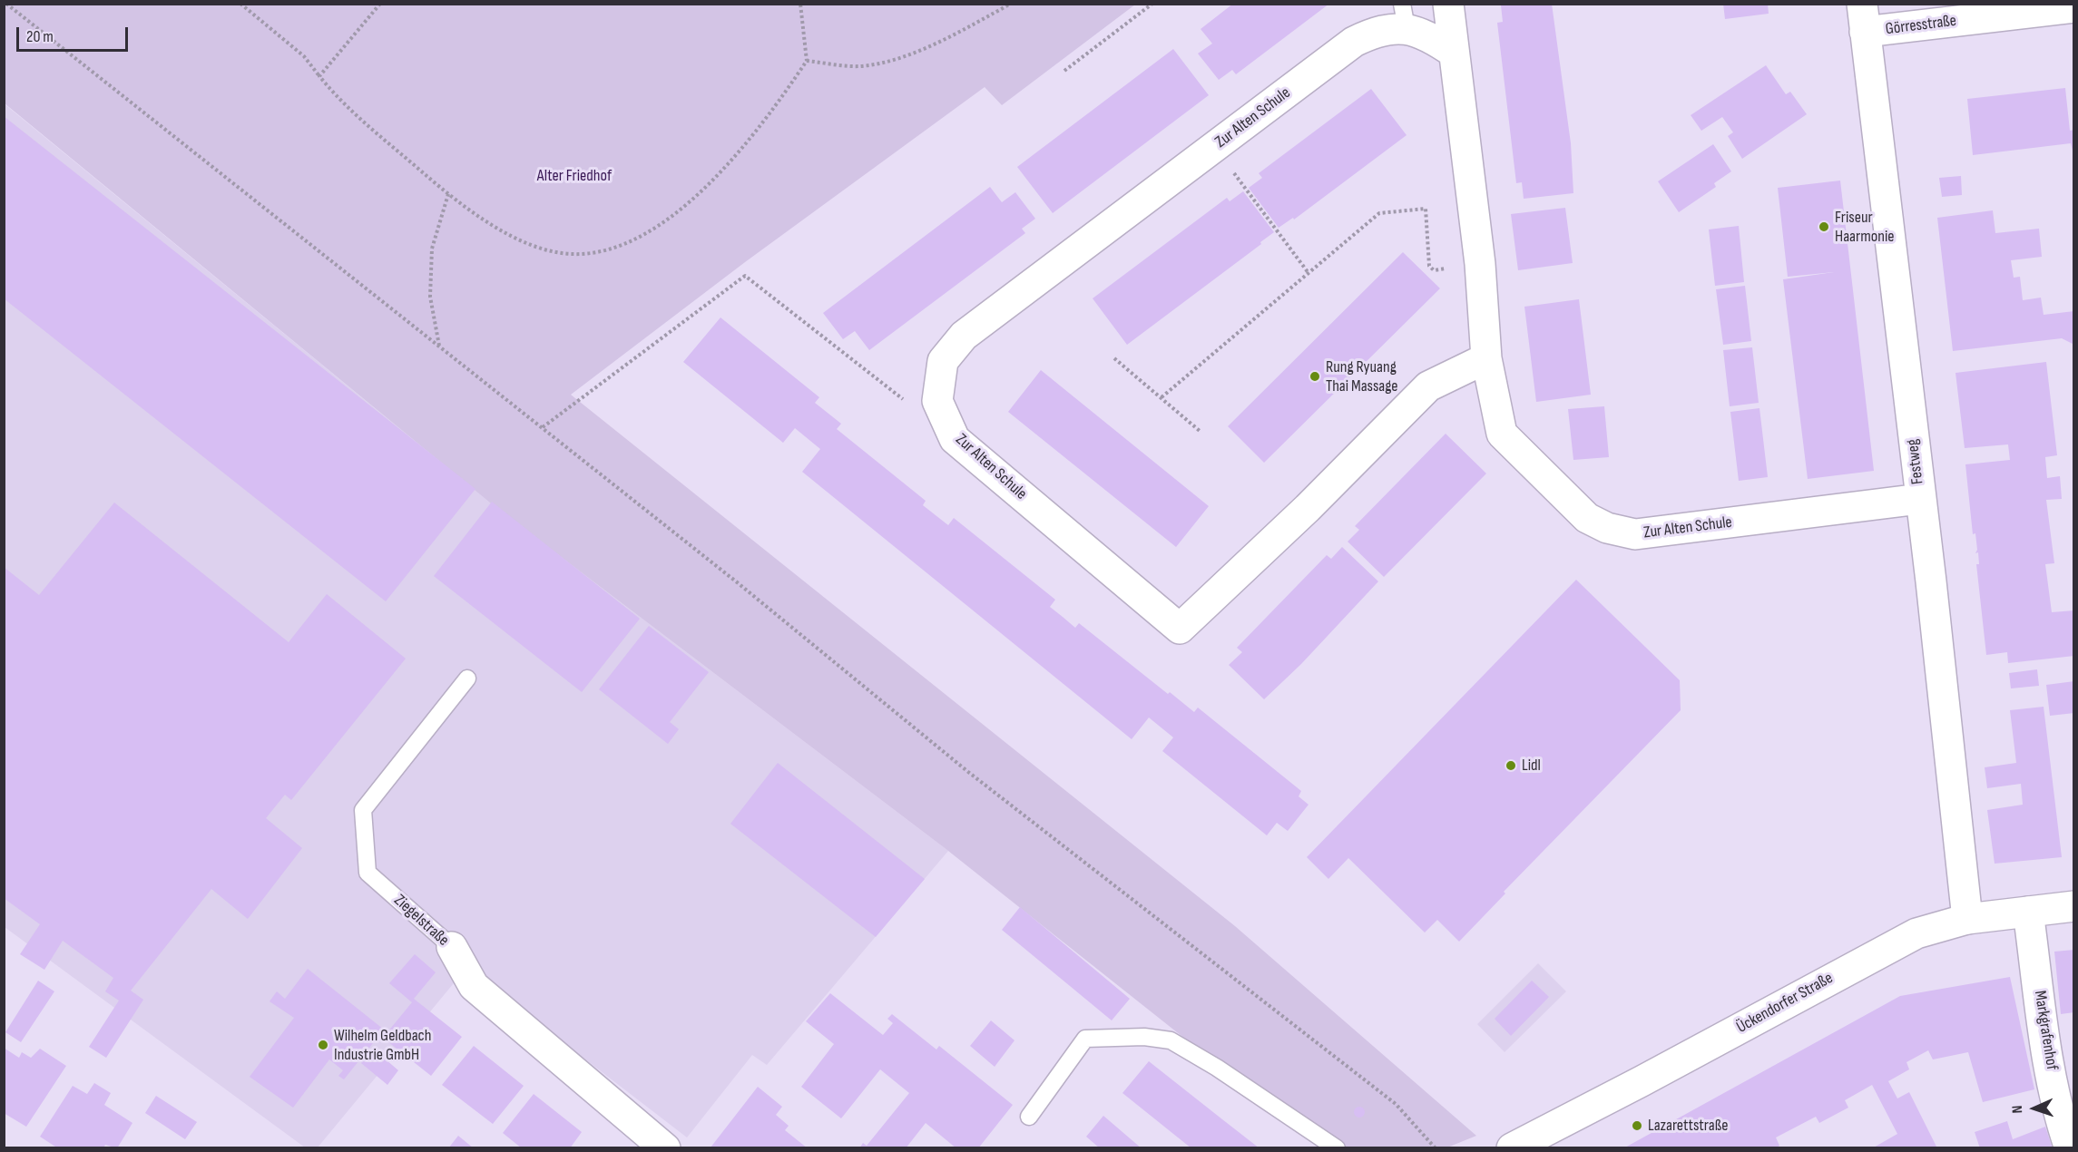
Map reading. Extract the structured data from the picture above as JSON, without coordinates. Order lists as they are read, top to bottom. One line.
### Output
{"streets":{"street":["Görresstraße","Zur Alten Schule","Festweg","Ziegelstraße","Ückendorfer Straße","Markgrafenhof"]},"crossings":[["Görresstraße","Festweg"],["Zur Alten Schule","Festweg"],["Festweg","Ückendorfer Straße"],["Ückendorfer Straße","Markgrafenhof"]],"parks":["Alter Friedhof"],"places":["Friseur Haarmonie","Rung Ryuang Thai Massage","Lidl","Wilhelm Geldbach Industrie GmbH","Lazarettstraße"],"scale_bar":"20 m","north":"left"}
